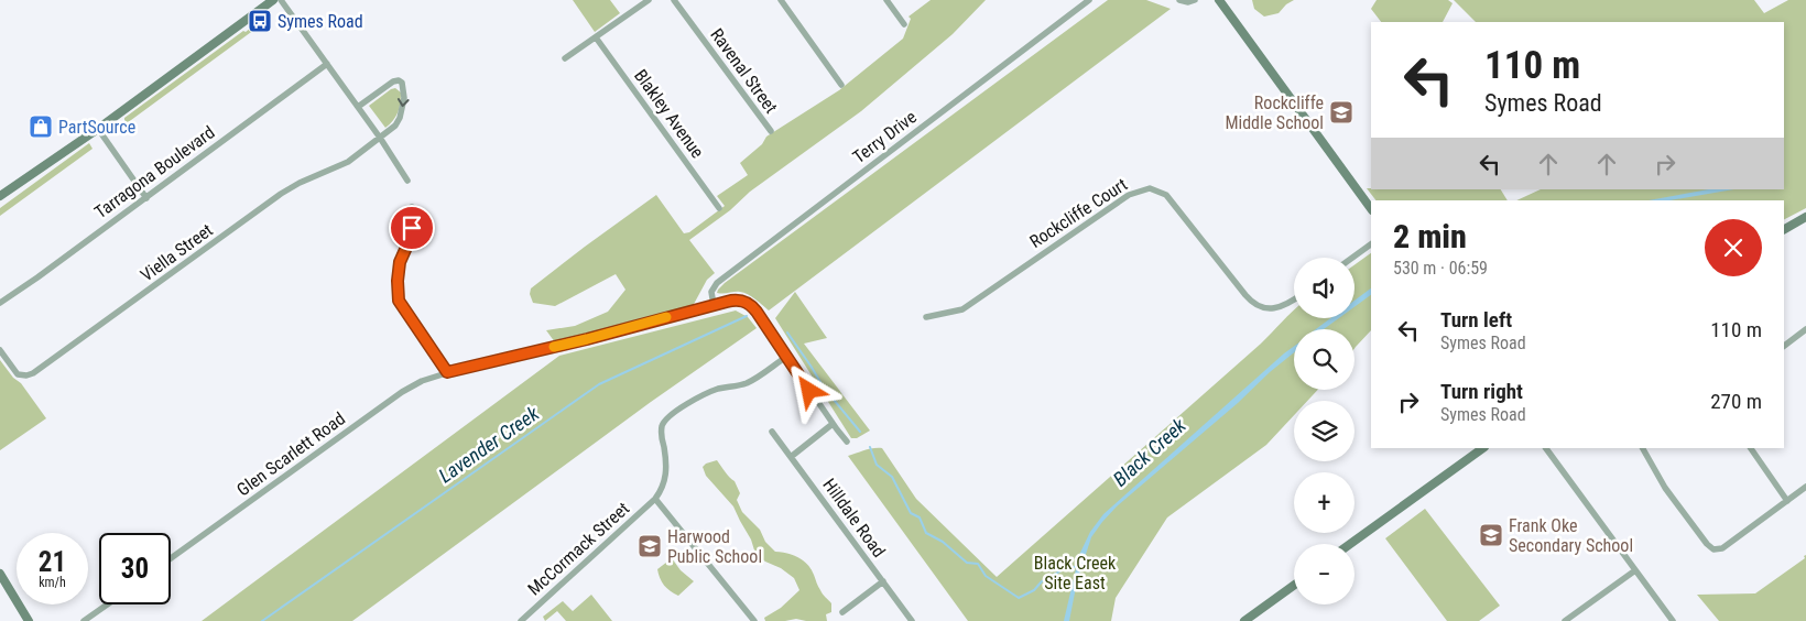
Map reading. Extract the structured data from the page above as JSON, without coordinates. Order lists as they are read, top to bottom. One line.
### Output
{"streets":{"street":["Ravenal Street","Blakley Avenue","Terry Drive","Tarragona Boulevard","Rockcliffe Court","Viella Street","Glen Scarlett Road","Hilldale Road","McCormack Street"]},"water":["Lavender Creek","Black Creek"],"parks":["Black Creek Site East"],"places":{"bus stop":["Symes Road"],"school or university":["Rockcliffe Middle School","Frank Oke Secondary School","Harwood Public School"],"shop":["PartSource"]},"page":{"turn":["110 m","Symes Road"],"heading":["2 min","530 m · 06:59"],"map_buttons":["+","−"],"list":[{"name":"Turn left","note":"Symes Road","value":"110 m"},{"name":"Turn right","note":"Symes Road","value":"270 m"}],"speed":"21 km/h","limit":"30"}}
